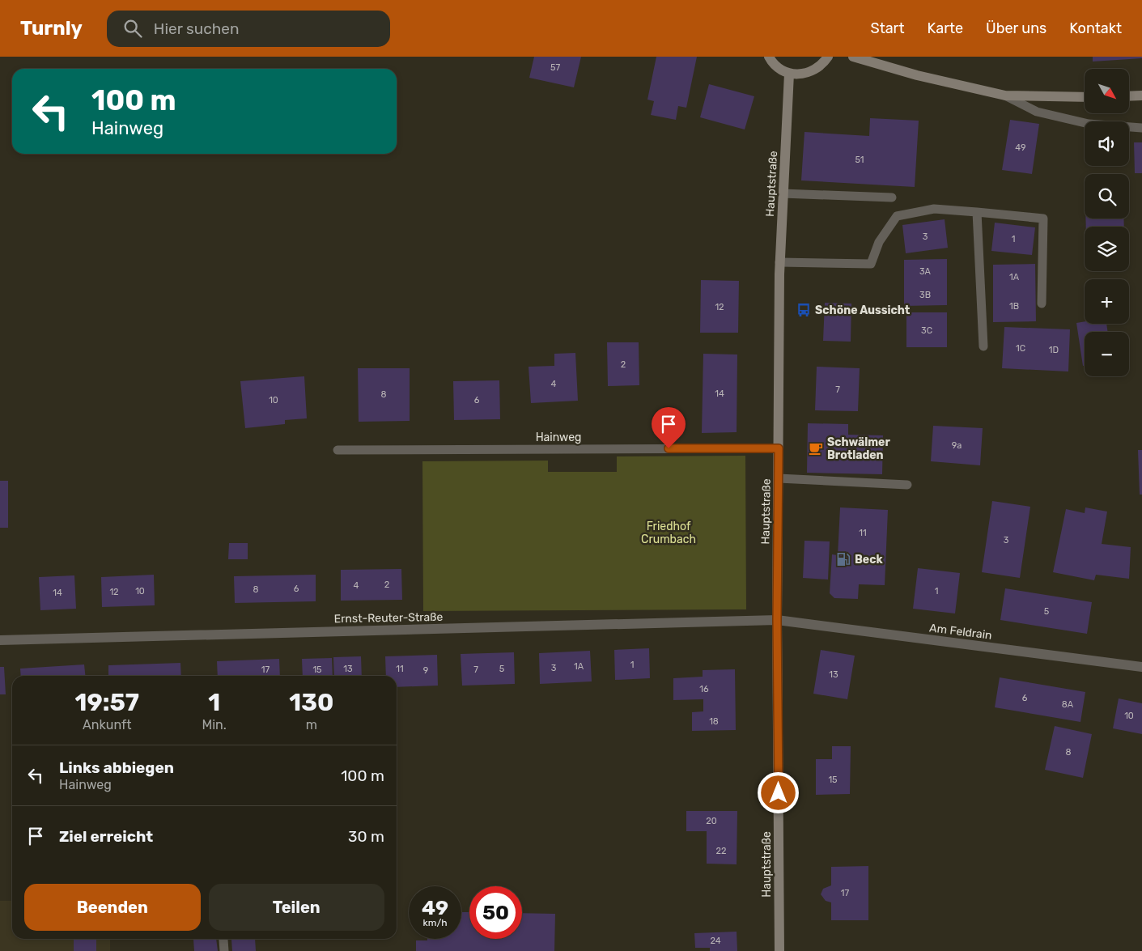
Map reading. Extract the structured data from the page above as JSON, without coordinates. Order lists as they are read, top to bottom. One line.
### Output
{"streets":{"main road":["Hauptstraße"],"street":["Ernst-Reuter-Straße","Am Feldrain"],"lane":["Hainweg"]},"crossings":[["Hauptstraße","Hainweg"],["Hauptstraße","Ernst-Reuter-Straße"],["Hauptstraße","Am Feldrain"],["Ernst-Reuter-Straße","Am Feldrain"]],"parks":["Friedhof Crumbach"],"places":{"bus stop":["Schöne Aussicht"],"cafe":["Schwälmer Brotladen"],"fuel station":["Beck"]},"house_numbers":["57","49","51","3","1","3A","1A","3B","1B","12","3C","1C","1D","2","4","7","14","8","10","6","9a","11","3","2","4","6","8","10","1","12","14","5","1","1A","3","13","11","5","17","15","7","9","13","16","6","8A","10","18","8","15","20","22","17","24"],"north":"bottom right","page":{"header":"Turnly","search":"Hier suchen","nav":["Start","Karte","Über uns","Kontakt"],"map_buttons":["+","−"],"turn":["100 m","Hainweg"],"eta":["19:57","Ankunft","1","Min.","130","m"],"list":[{"name":"Links abbiegen","note":"Hainweg","value":"100 m"},{"name":"Ziel erreicht","value":"30 m"}],"buttons":["Beenden","Teilen"],"speed":"49 km/h","limit":"50"}}
